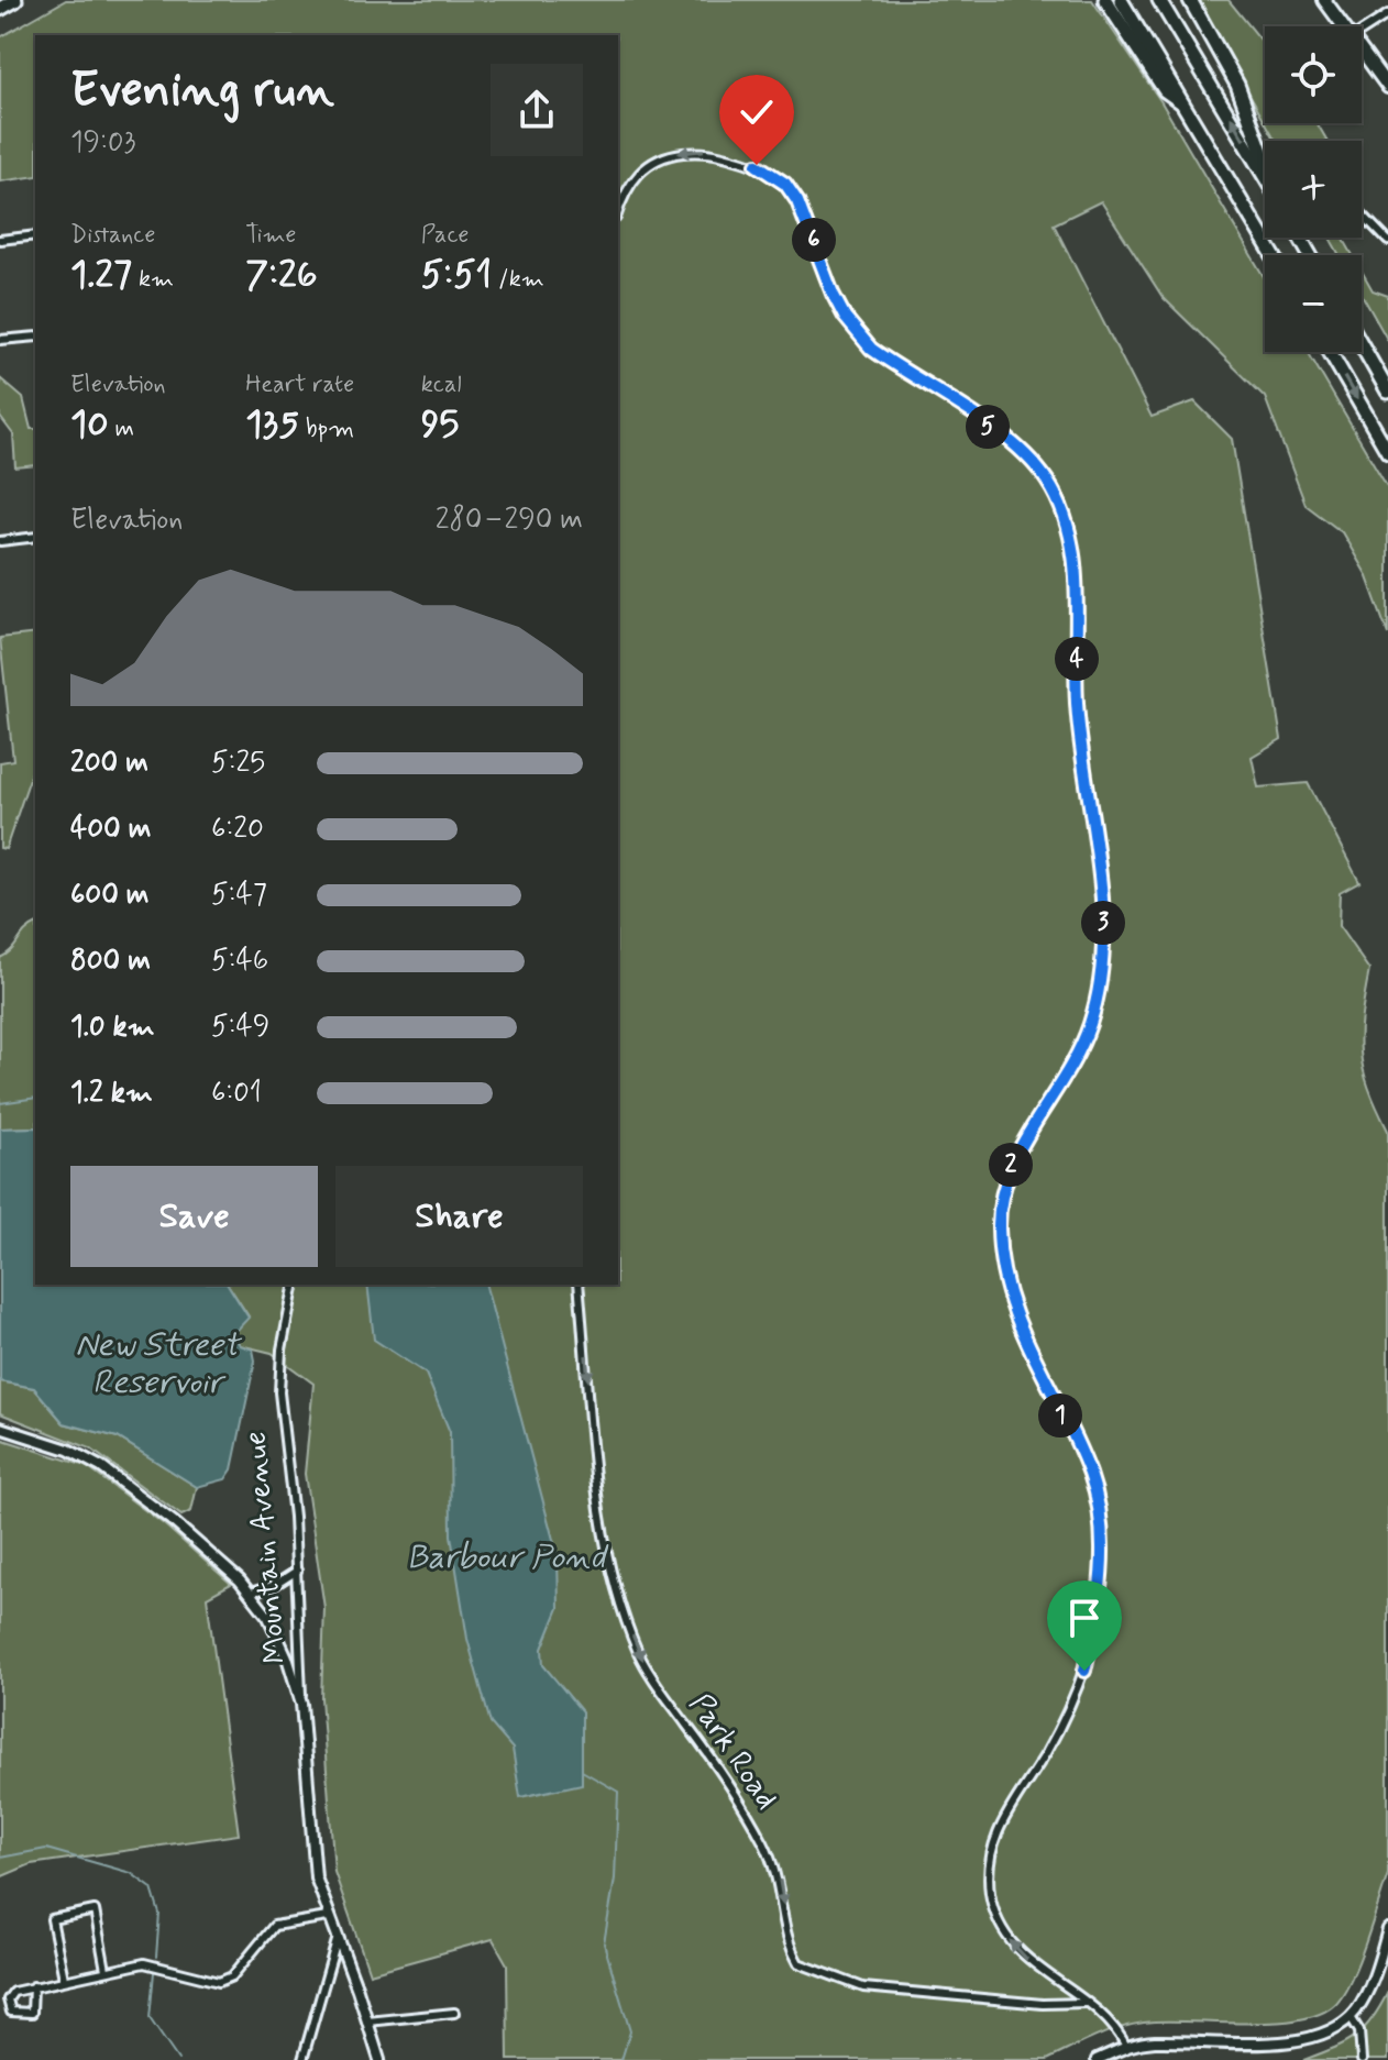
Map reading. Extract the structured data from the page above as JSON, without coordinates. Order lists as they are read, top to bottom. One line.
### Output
{"streets":{"street":["Mountain Avenue","Park Road"]},"one_way":["Park Road"],"water":["New Street Reservoir","Barbour Pond"],"page":{"map_buttons":["+","−"],"heading":["Evening run","19:03"],"stats":[["Distance","1.27 km"],["Time","7:26"],["Pace","5:51 /km"],["Elevation","10 m"],["Heart rate","135 bpm"],["kcal","95"]],"pins":["6","5","4","3","2","1"],"chart":["Elevation","280–290 m"],"list":[{"name":"200 m","note":"5:25"},{"name":"400 m","note":"6:20"},{"name":"600 m","note":"5:47"},{"name":"800 m","note":"5:46"},{"name":"1.0 km","note":"5:49"},{"name":"1.2 km","note":"6:01"}],"buttons":["Save","Share"]}}
